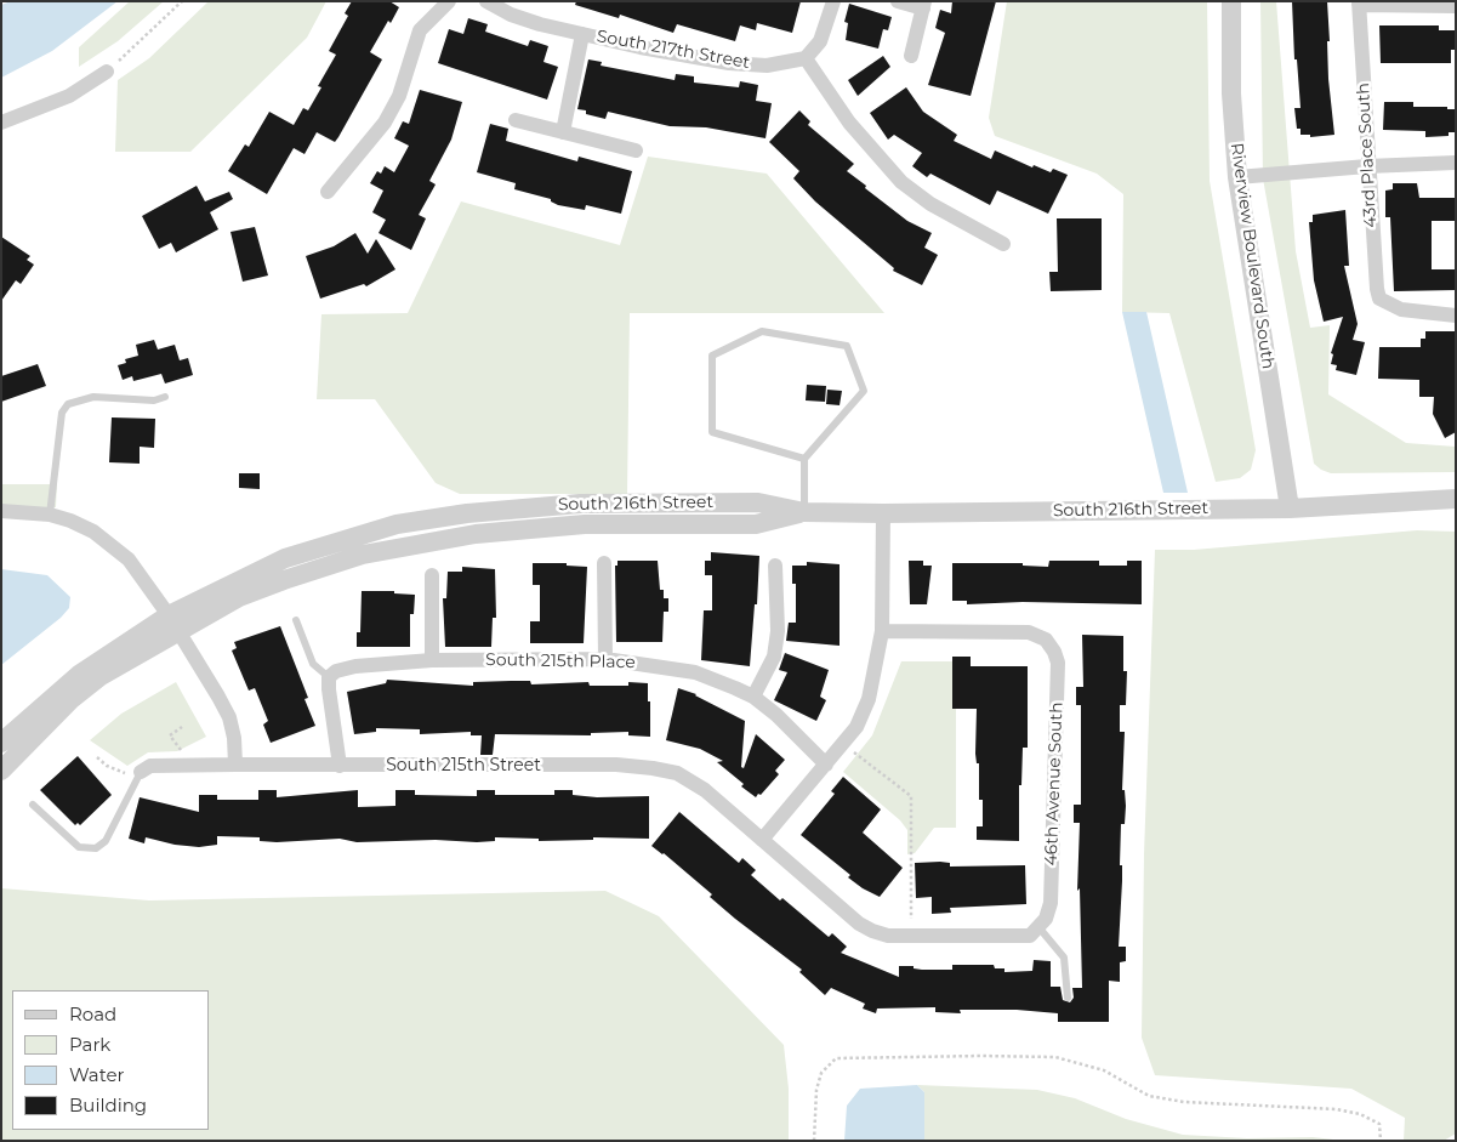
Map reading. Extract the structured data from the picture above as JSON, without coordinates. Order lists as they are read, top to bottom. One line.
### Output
{"streets":{"street":["South 217th Street","43rd Place South","Riverview Boulevard South","South 216th Street","South 215th Place","South 215th Street","46th Avenue South"]},"crossings":[["Riverview Boulevard South","South 216th Street"],["South 215th Street","46th Avenue South"]],"legend":["Road","Park","Water","Building"]}
